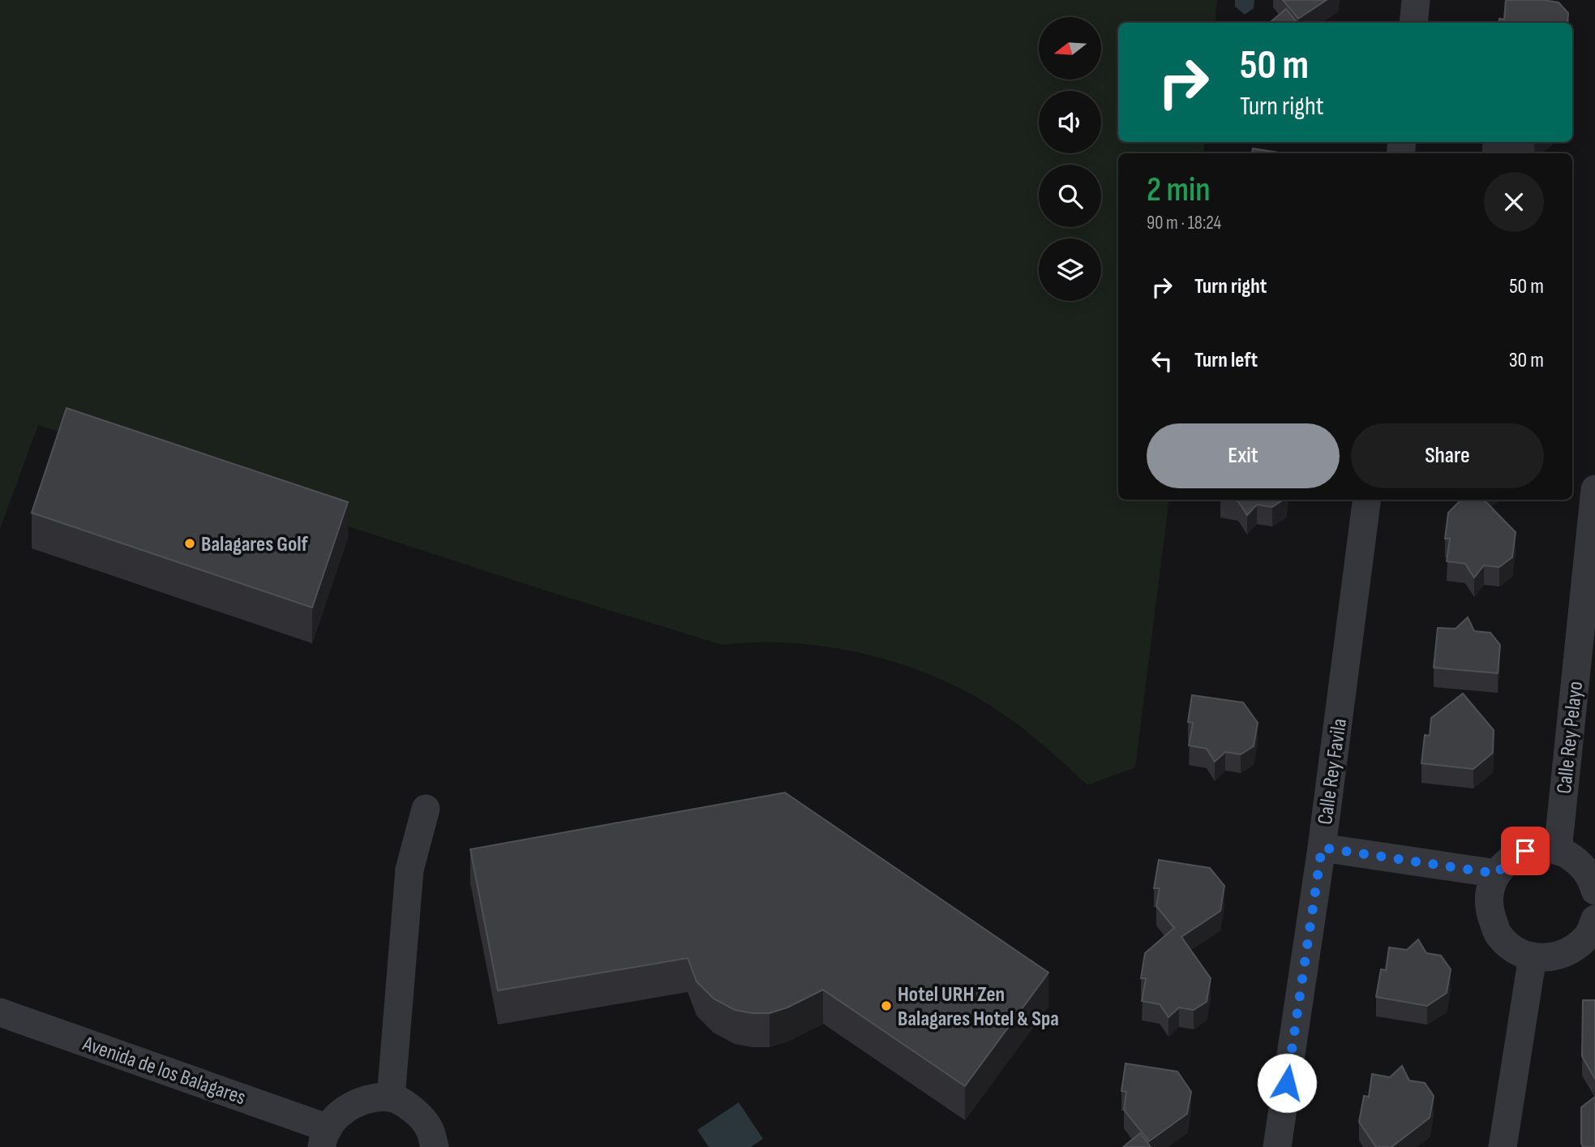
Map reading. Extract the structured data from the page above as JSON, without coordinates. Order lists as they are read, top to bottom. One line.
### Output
{"streets":{"street":["Calle Rey Pelayo","Calle Rey Favila","Avenida de los Balagares"]},"places":["Balagares Golf","Hotel URH Zen Balagares Hotel & Spa"],"north":"left","page":{"turn":["50 m","Turn right"],"heading":["2 min","90 m · 18:24"],"list":[{"name":"Turn right","value":"50 m"},{"name":"Turn left","value":"30 m"}],"buttons":["Exit","Share"]}}
